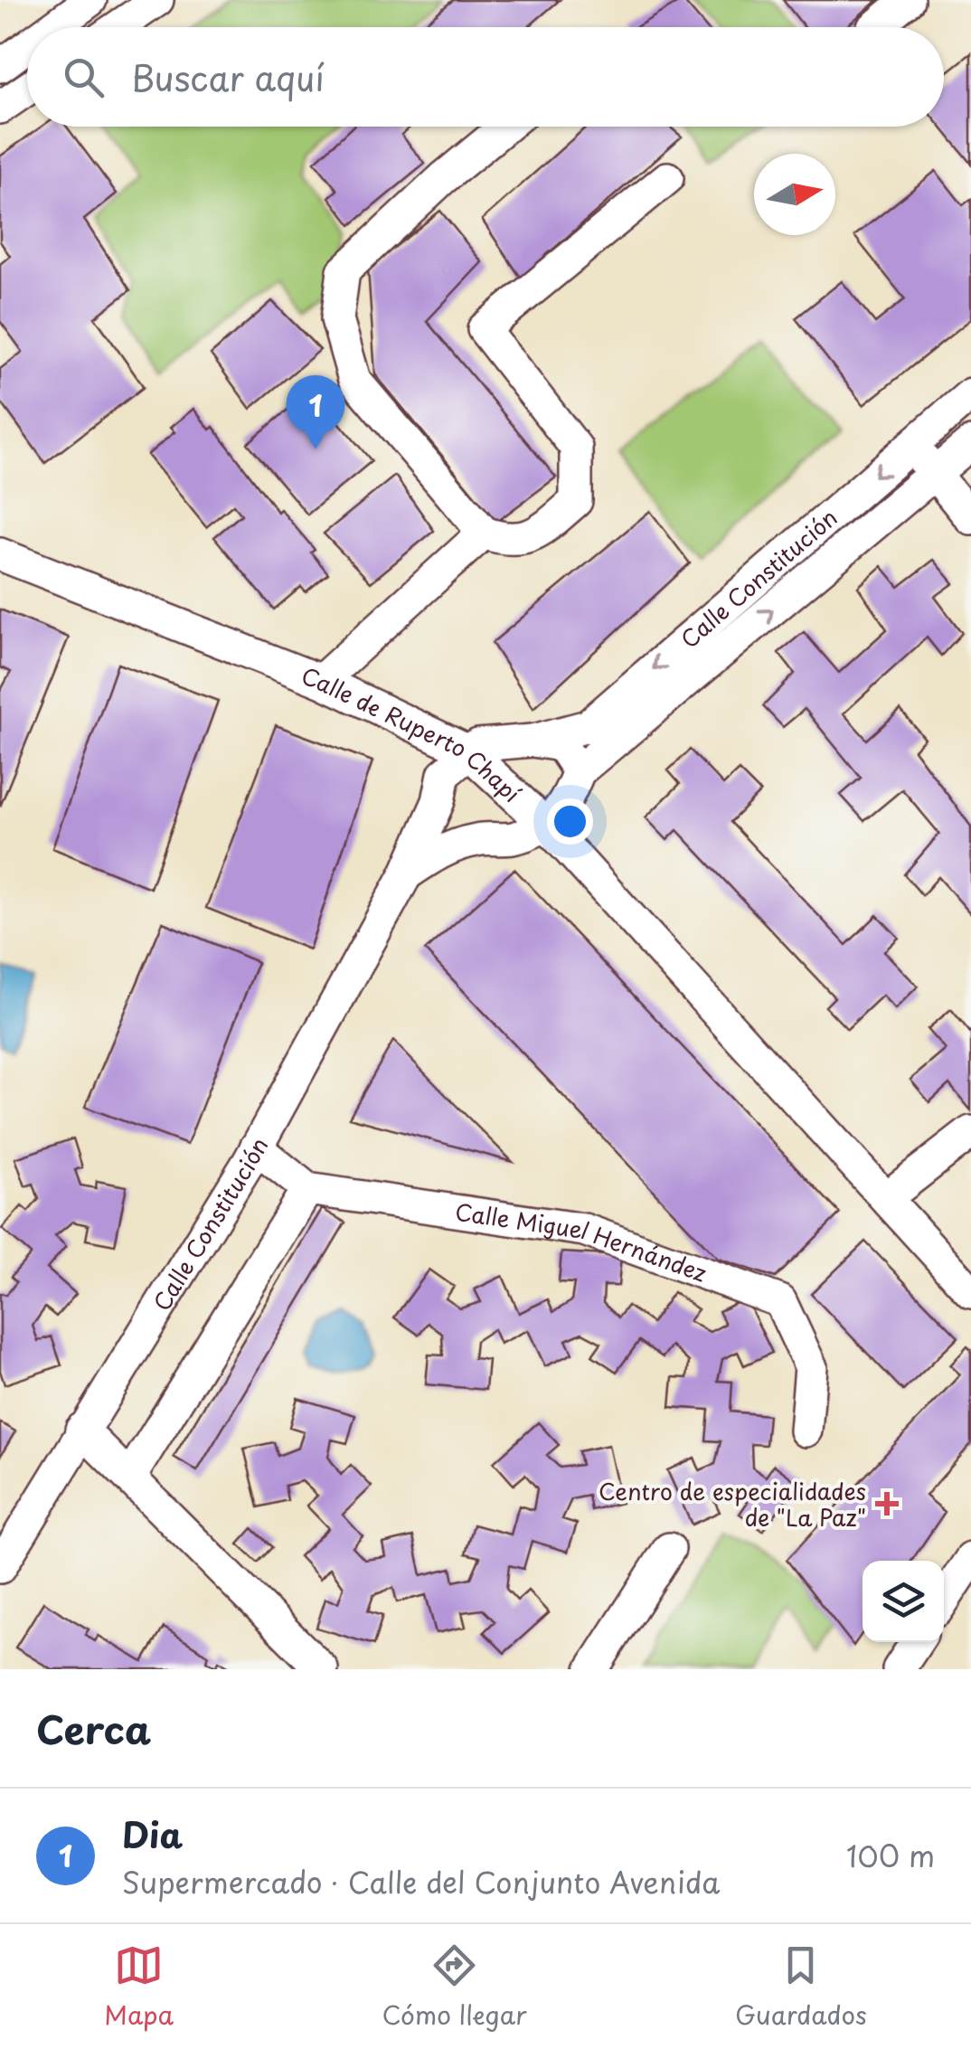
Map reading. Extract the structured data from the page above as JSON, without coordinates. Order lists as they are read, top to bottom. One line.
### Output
{"streets":{"street":["Calle Constitución","Calle de Ruperto Chapí","Calle Miguel Hernández"]},"crossings":[["Calle Constitución","Calle de Ruperto Chapí"]],"places":{"health":["Centro de especialidades de \"La Paz\""]},"north":"right","page":{"search":"Buscar aquí","pins":"1","heading":"Cerca","list":[{"mark":"1","name":"Dia","note":"Supermercado · Calle del Conjunto Avenida","value":"100 m"}],"nav":["Mapa","Cómo llegar","Guardados"]}}
